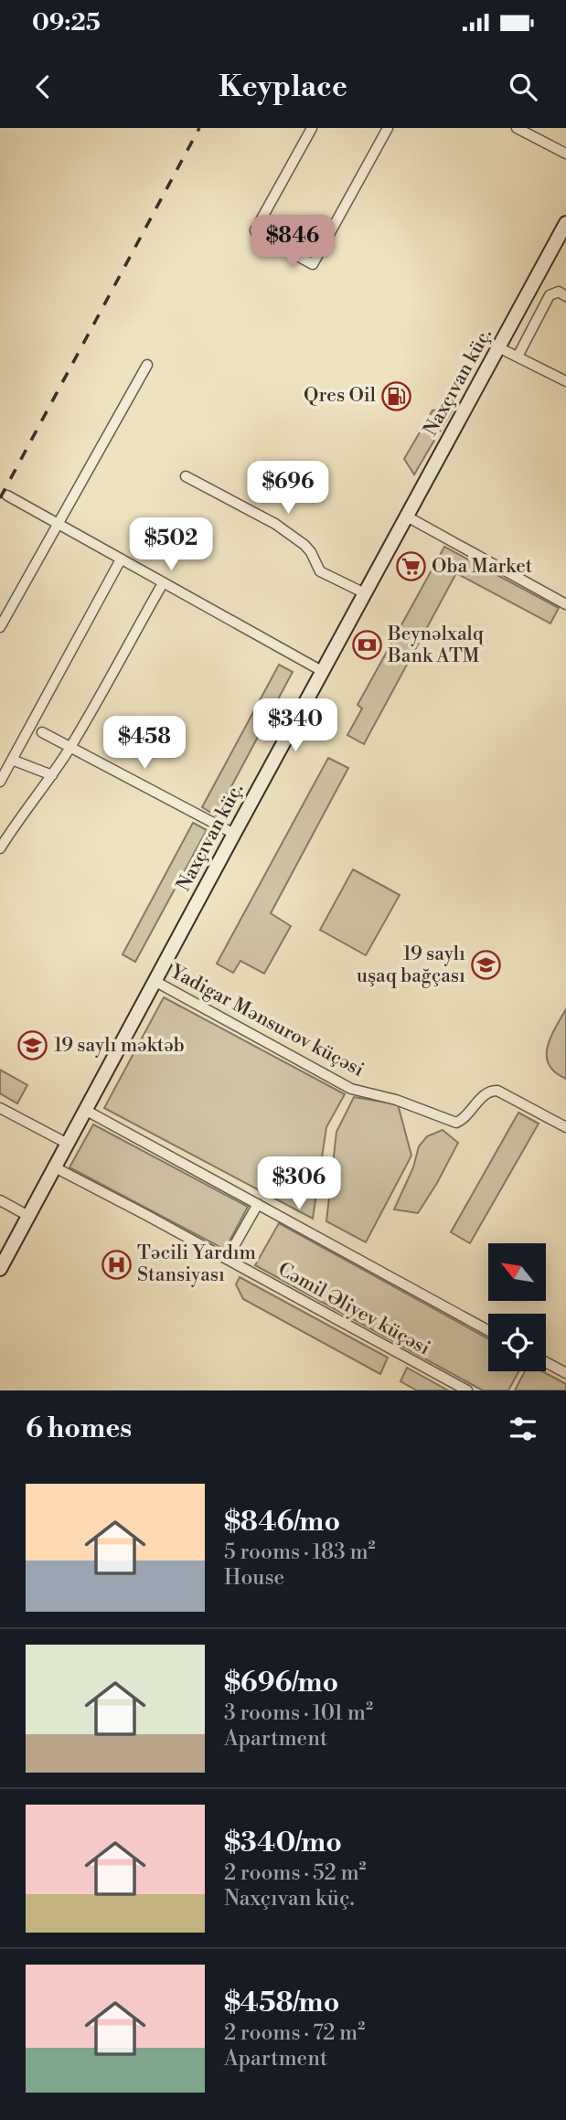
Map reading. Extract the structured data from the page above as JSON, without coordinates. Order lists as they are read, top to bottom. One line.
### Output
{"streets":{"street":["Naxçıvan küç.","Yadigar Mənsurov küçəsi","Cəmil Əliyev küçəsi"]},"crossings":[["Naxçıvan küç.","Yadigar Mənsurov küçəsi"],["Naxçıvan küç.","Cəmil Əliyev küçəsi"]],"places":{"fuel station":["Qres Oil"],"supermarket":["Oba Market"],"bank":["Beynəlxalq Bank ATM"],"school or university":["19 saylı uşaq bağçası","19 saylı məktəb"],"hospital":["Təcili Yardım Stansiyası"]},"north":"top left","page":{"status":"09:25","header":"Keyplace","price":["$846","$696","$502","$340","$458","$306"],"heading":"6 homes","list":[{"name":"$846/mo","note":"5 rooms · 183 m² · House"},{"name":"$696/mo","note":"3 rooms · 101 m² · Apartment"},{"name":"$340/mo","note":"2 rooms · 52 m² · Naxçıvan küç."},{"name":"$458/mo","note":"2 rooms · 72 m² · Apartment"}]}}
